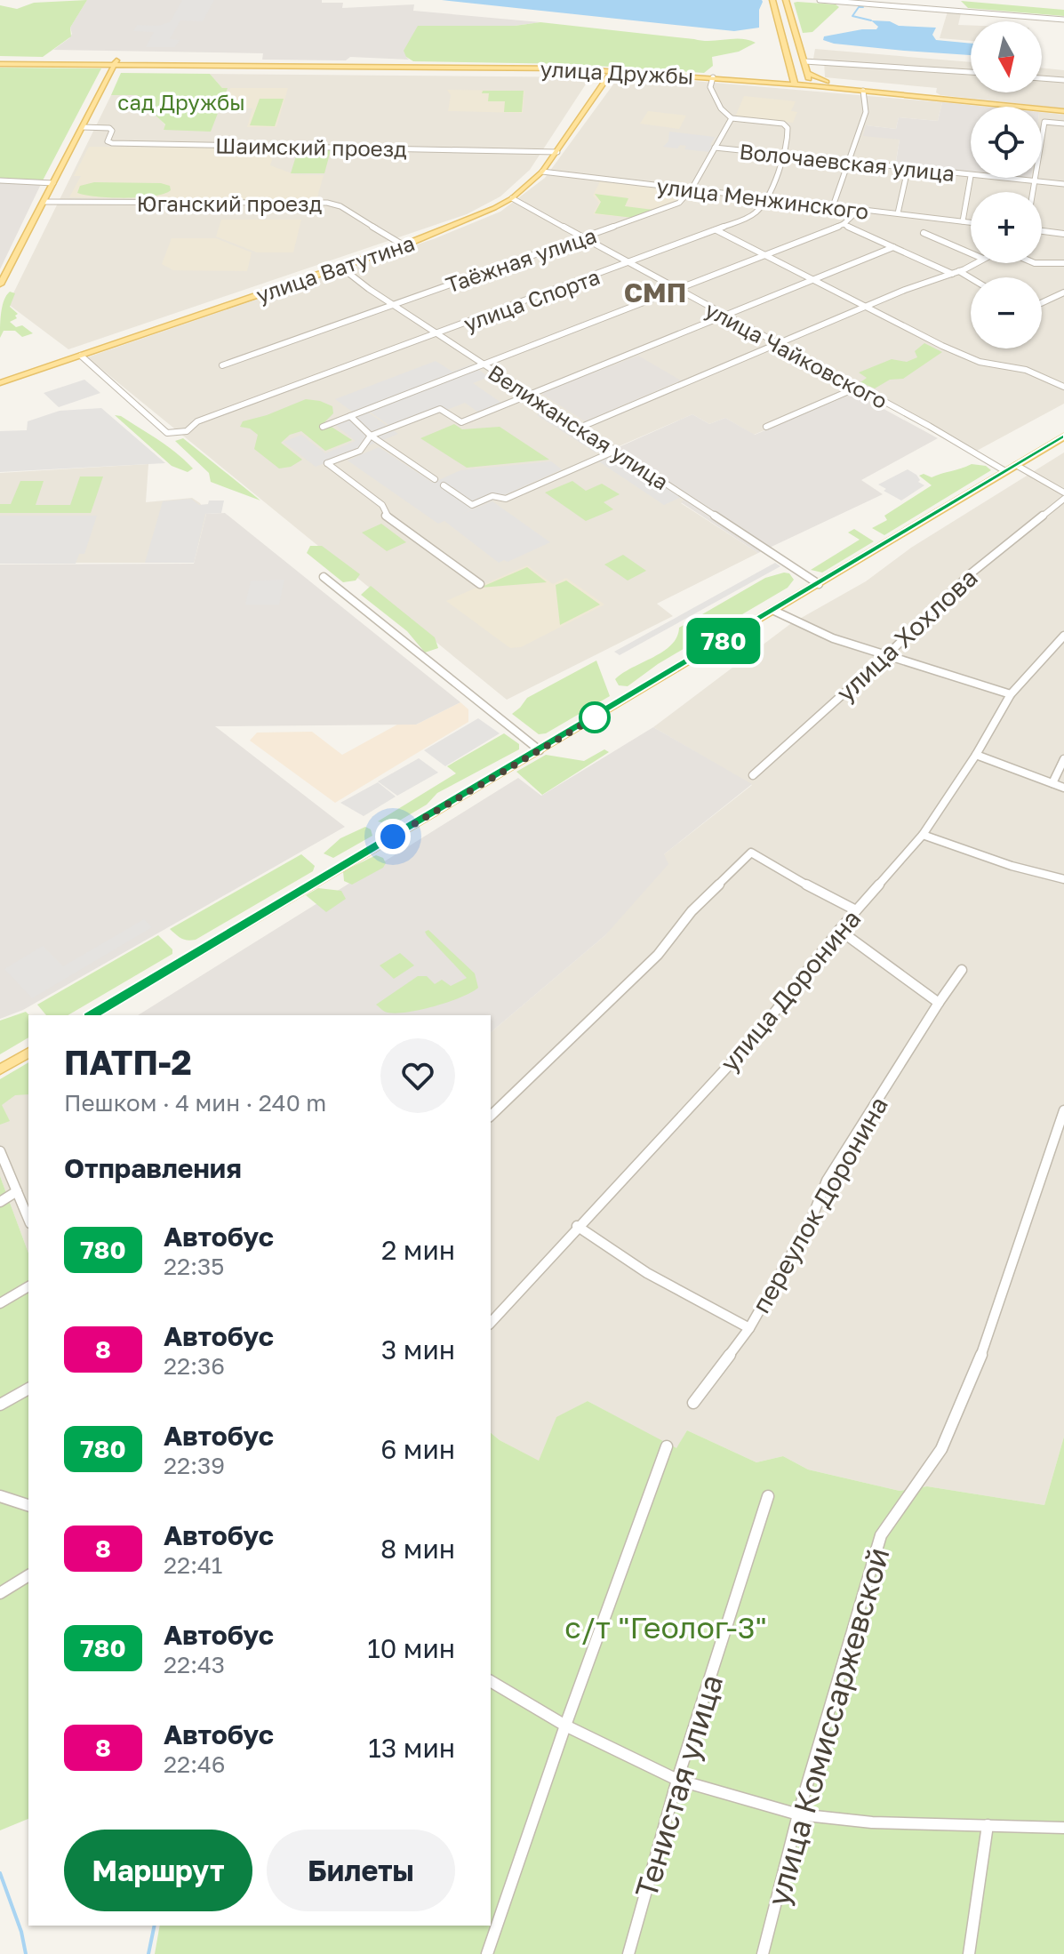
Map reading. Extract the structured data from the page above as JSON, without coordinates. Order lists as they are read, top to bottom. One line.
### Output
{"streets":{"main road":["улица Дружбы","улица Ватутина"],"street":["Шаимский проезд","Волочаевская улица","улица Менжинского","Юганский проезд","Таёжная улица","улица Спорта","улица Чайковского","Велижанская улица","улица Хохлова","улица Доронина","переулок Доронина","улица Комиссаржевской","Тенистая улица"]},"crossings":[["улица Дружбы","улица Ватутина"],["Шаимский проезд","улица Ватутина"],["Волочаевская улица","Таёжная улица"],["улица Менжинского","Таёжная улица"],["улица Менжинского","улица Ватутина"],["улица Менжинского","улица Спорта"],["Юганский проезд","улица Ватутина"],["Таёжная улица","улица Чайковского"],["Таёжная улица","Велижанская улица"],["улица Ватутина","улица Спорта"],["улица Ватутина","улица Чайковского"],["улица Ватутина","Велижанская улица"],["улица Спорта","улица Чайковского"],["улица Спорта","Велижанская улица"]],"districts":["СМП"],"parks":["сад Дружбы","с/т \"Геолог-3\""],"lines":["bus line 780"],"north":"bottom","page":{"on_map":"780","map_buttons":["+","−"],"heading":[["ПАТП-2","Пешком · 4 мин · 240 m"],"Отправления"],"list":[{"mark":"780","name":"Автобус","note":"22:35","value":"2 мин"},{"mark":"8","name":"Автобус","note":"22:36","value":"3 мин"},{"mark":"780","name":"Автобус","note":"22:39","value":"6 мин"},{"mark":"8","name":"Автобус","note":"22:41","value":"8 мин"},{"mark":"780","name":"Автобус","note":"22:43","value":"10 мин"},{"mark":"8","name":"Автобус","note":"22:46","value":"13 мин"}],"buttons":["Маршрут","Билеты"]}}
